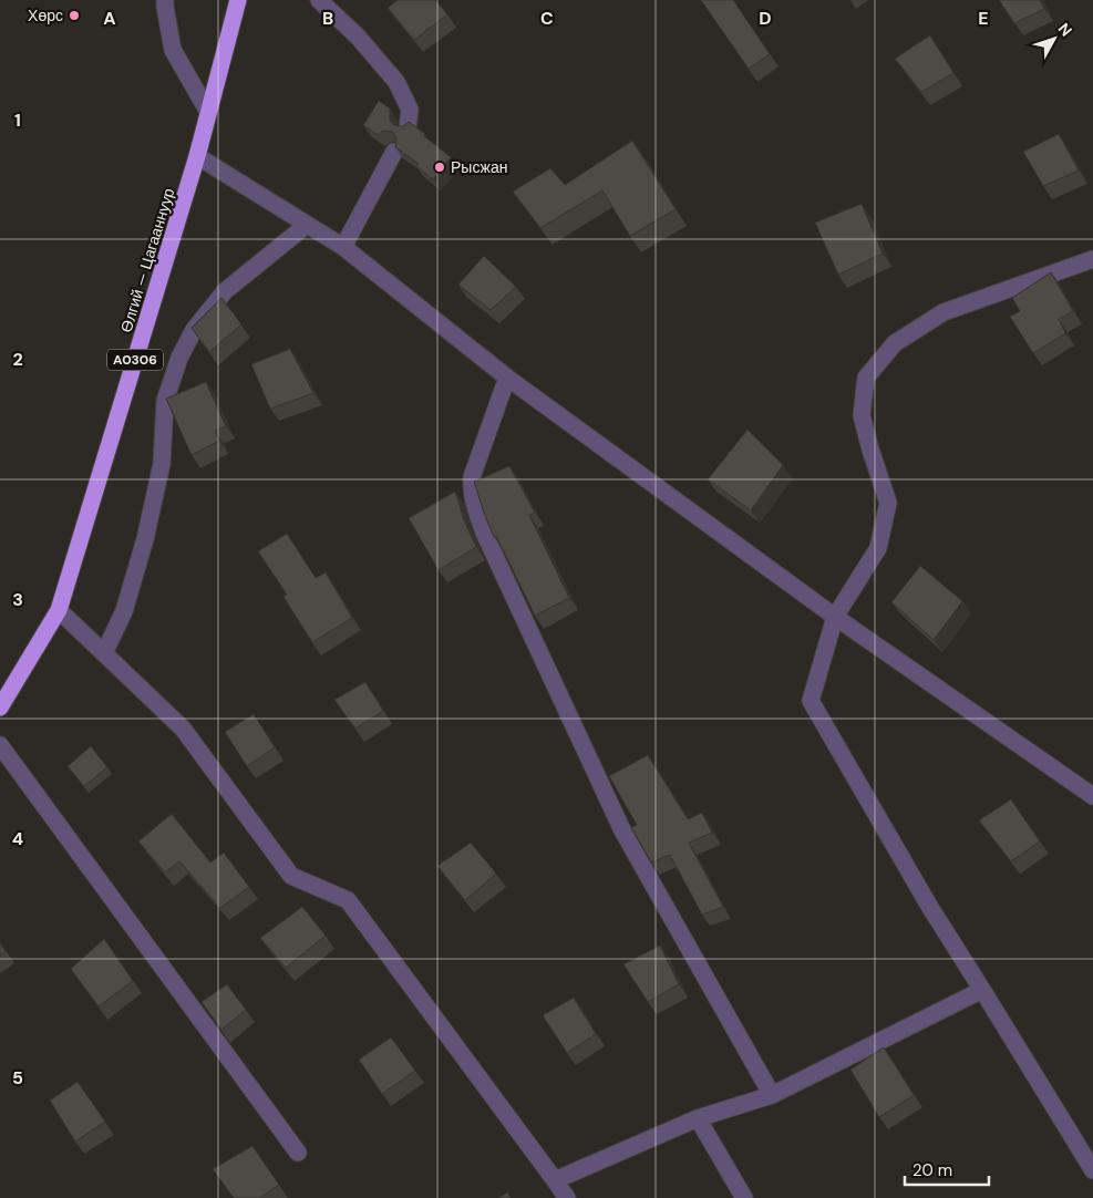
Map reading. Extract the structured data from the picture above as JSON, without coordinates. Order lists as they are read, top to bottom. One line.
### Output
{"streets":{"highway":["Өлгий — Цагааннуур","A0306"]},"places":["Хөрс","Рысжан"],"scale_bar":"20 m","north":"top right","grid":{"columns":["A","B","C","D","E"],"rows":["1","2","3","4","5"]}}
